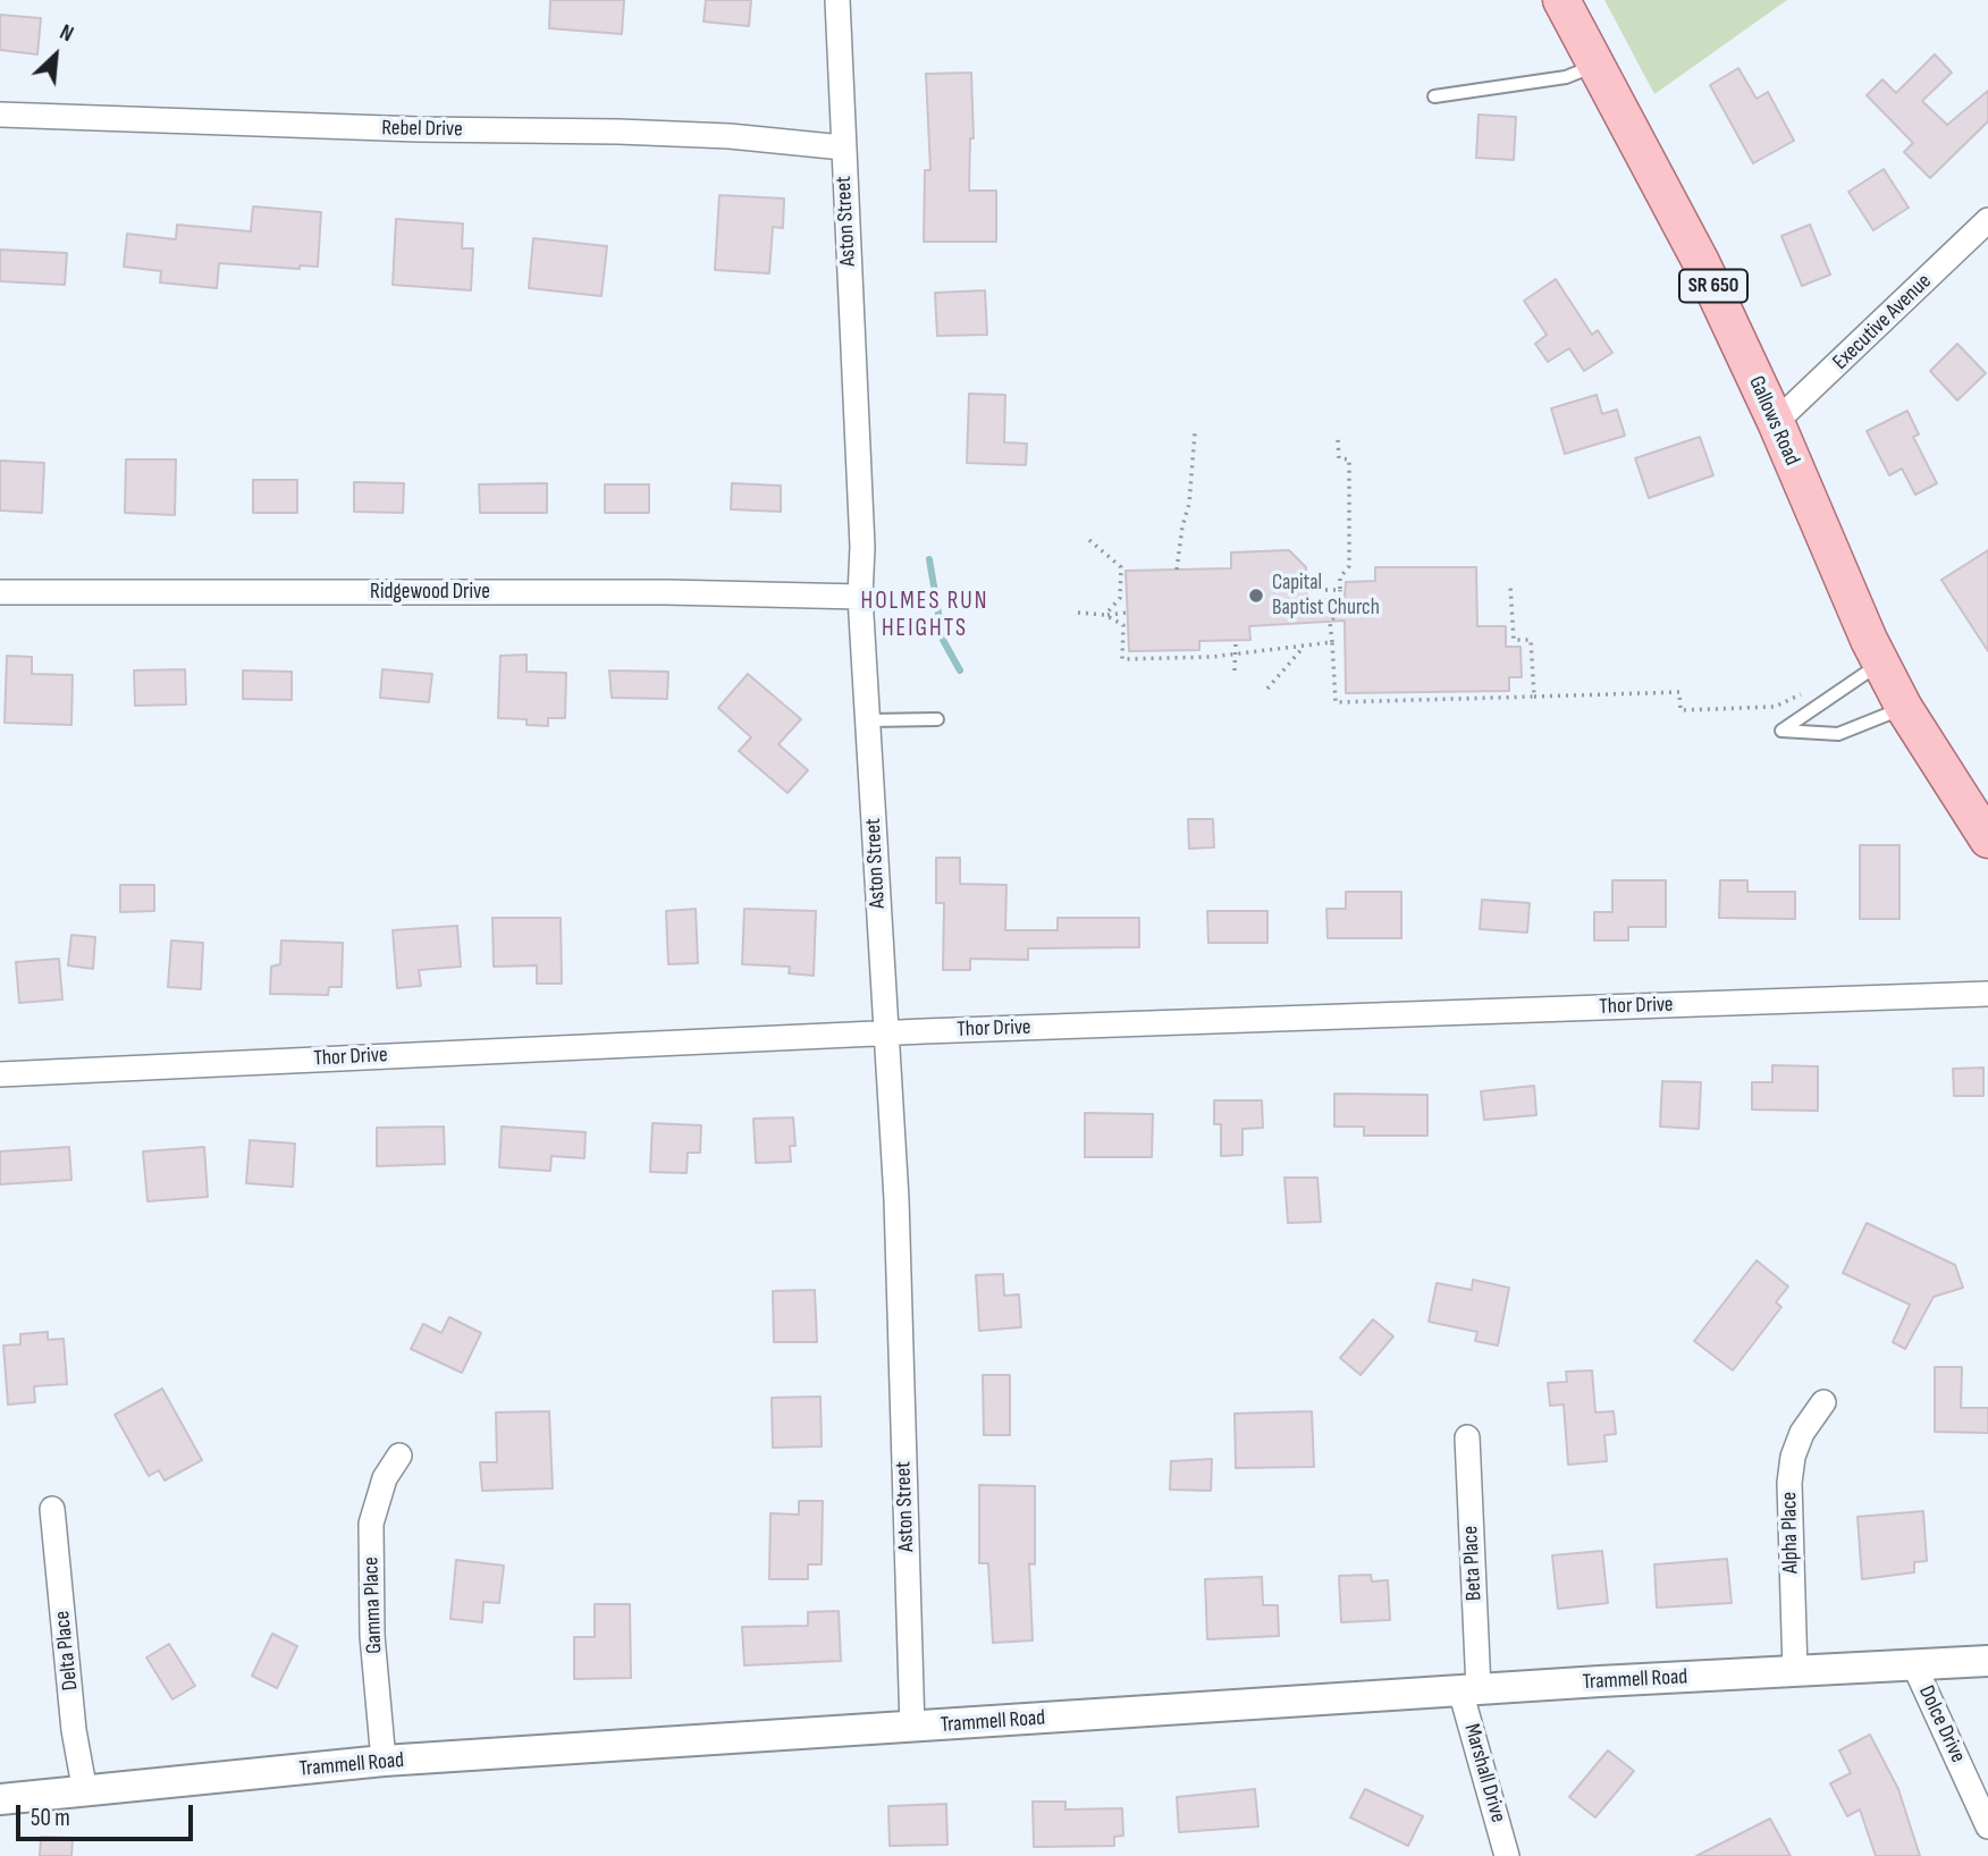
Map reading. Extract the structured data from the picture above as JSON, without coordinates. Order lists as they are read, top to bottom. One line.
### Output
{"streets":{"main road":["SR 650","Gallows Road"],"street":["Rebel Drive","Aston Street","Executive Avenue","Ridgewood Drive","Thor Drive","Alpha Place","Beta Place","Gamma Place","Delta Place","Trammell Road","Dolce Drive","Marshall Drive"]},"crossings":[["Rebel Drive","Aston Street"],["Aston Street","Ridgewood Drive"],["Aston Street","Thor Drive"],["Aston Street","Trammell Road"],["Executive Avenue","Gallows Road"],["Alpha Place","Trammell Road"],["Beta Place","Trammell Road"],["Beta Place","Marshall Drive"],["Gamma Place","Trammell Road"],["Delta Place","Trammell Road"],["Trammell Road","Dolce Drive"],["Trammell Road","Marshall Drive"]],"districts":["HOLMES RUN HEIGHTS"],"places":["Capital Baptist Church"],"scale_bar":"50 m","north":"top right"}
